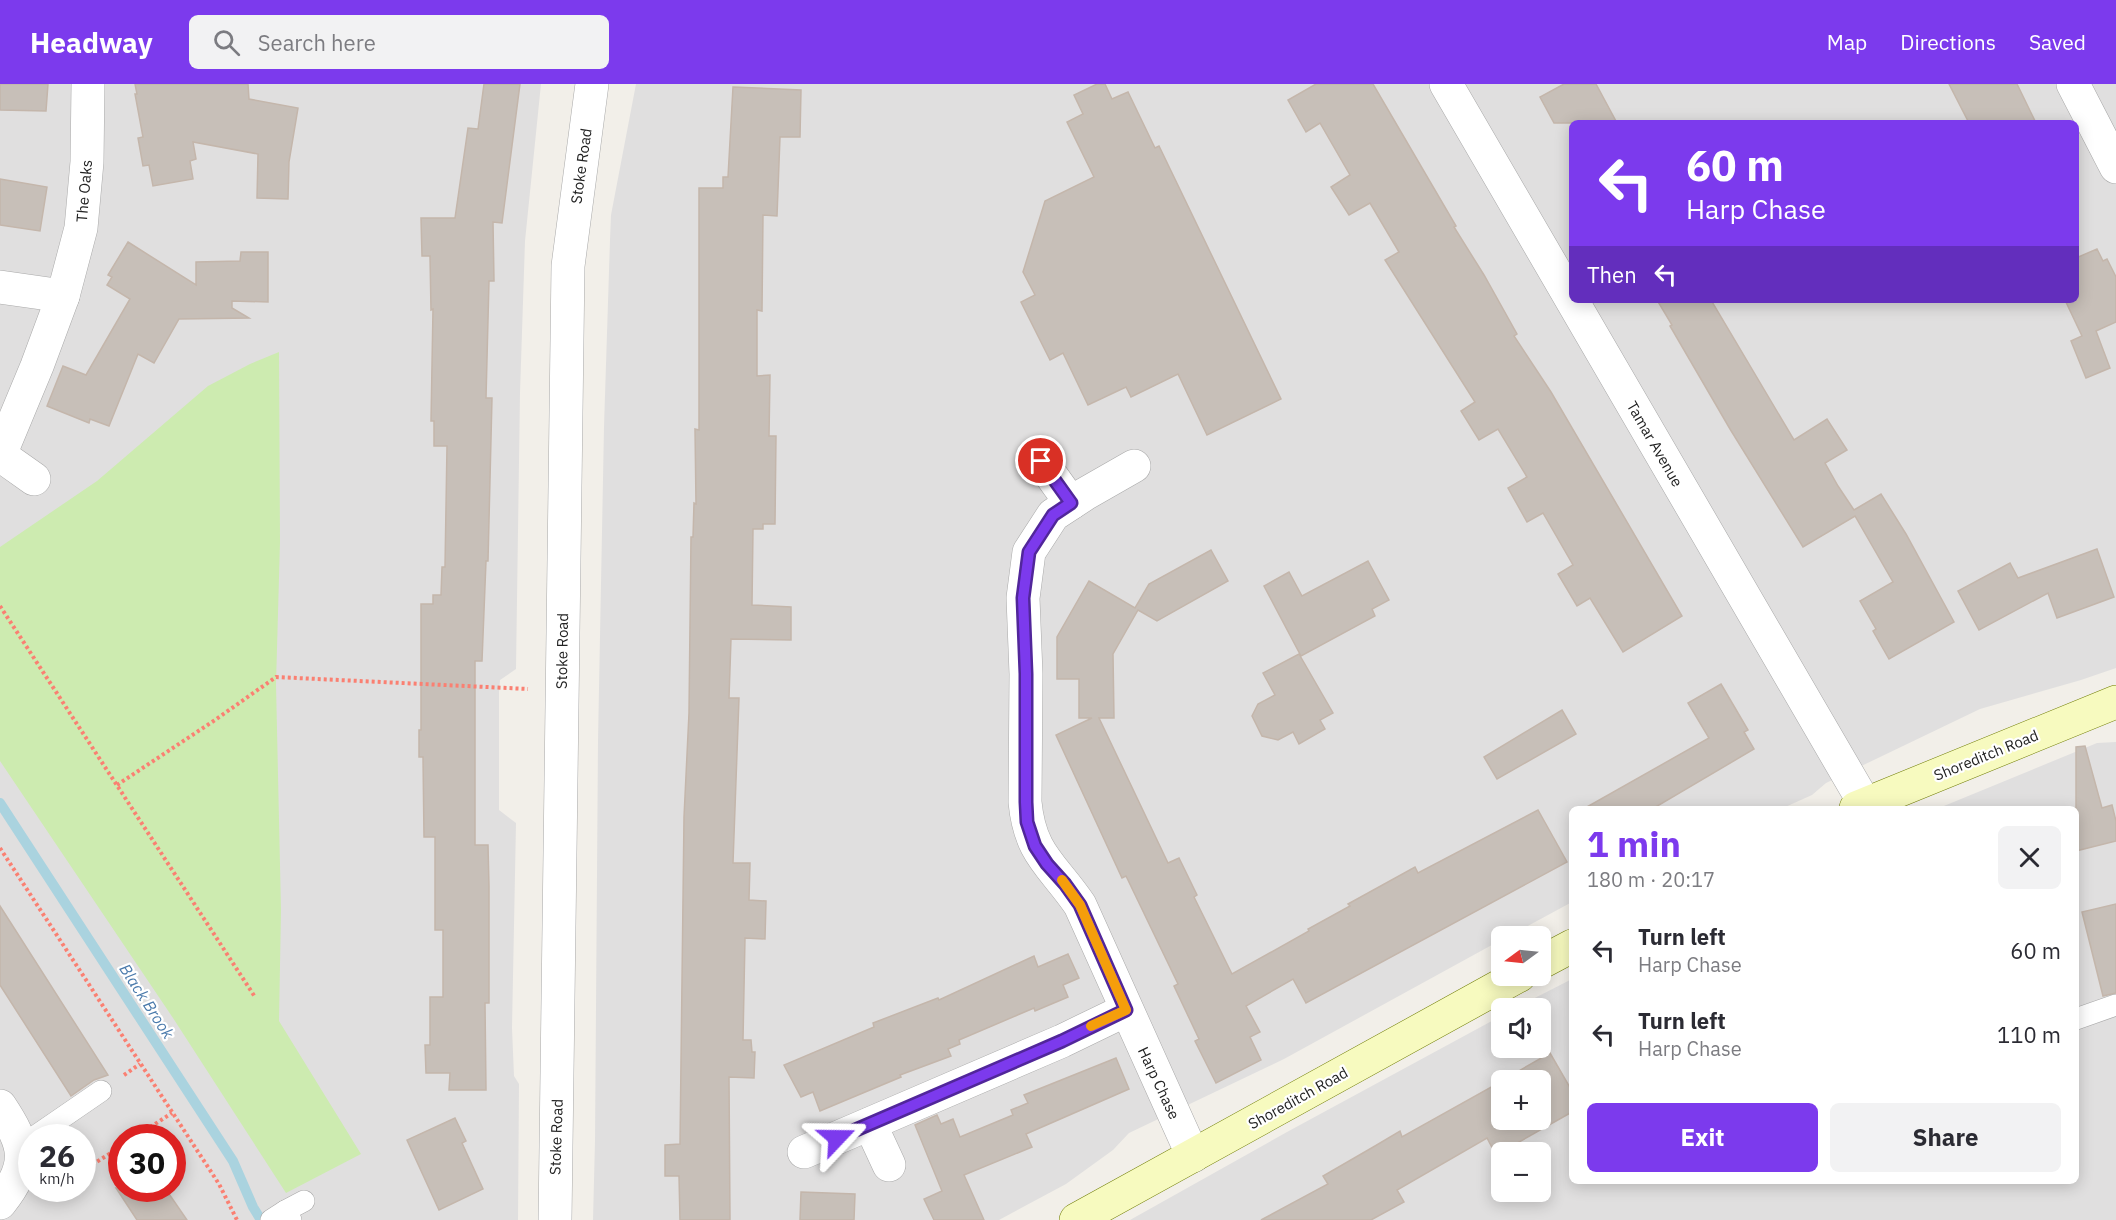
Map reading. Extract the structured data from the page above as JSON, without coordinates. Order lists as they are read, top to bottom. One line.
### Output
{"streets":{"main road":["Shoreditch Road"],"street":["Stoke Road","The Oaks","Tamar Avenue","Harp Chase"]},"crossings":[["Tamar Avenue","Shoreditch Road"],["Shoreditch Road","Harp Chase"]],"water":["Black Brook"],"north":"left","page":{"header":"Headway","search":"Search here","nav":["Map","Directions","Saved"],"turn":["60 m","Harp Chase"],"then":"Then","heading":["1 min","180 m · 20:17"],"list":[{"name":"Turn left","note":"Harp Chase","value":"60 m"},{"name":"Turn left","note":"Harp Chase","value":"110 m"}],"map_buttons":["+","−"],"buttons":["Exit","Share"],"speed":"26 km/h","limit":"30"}}
